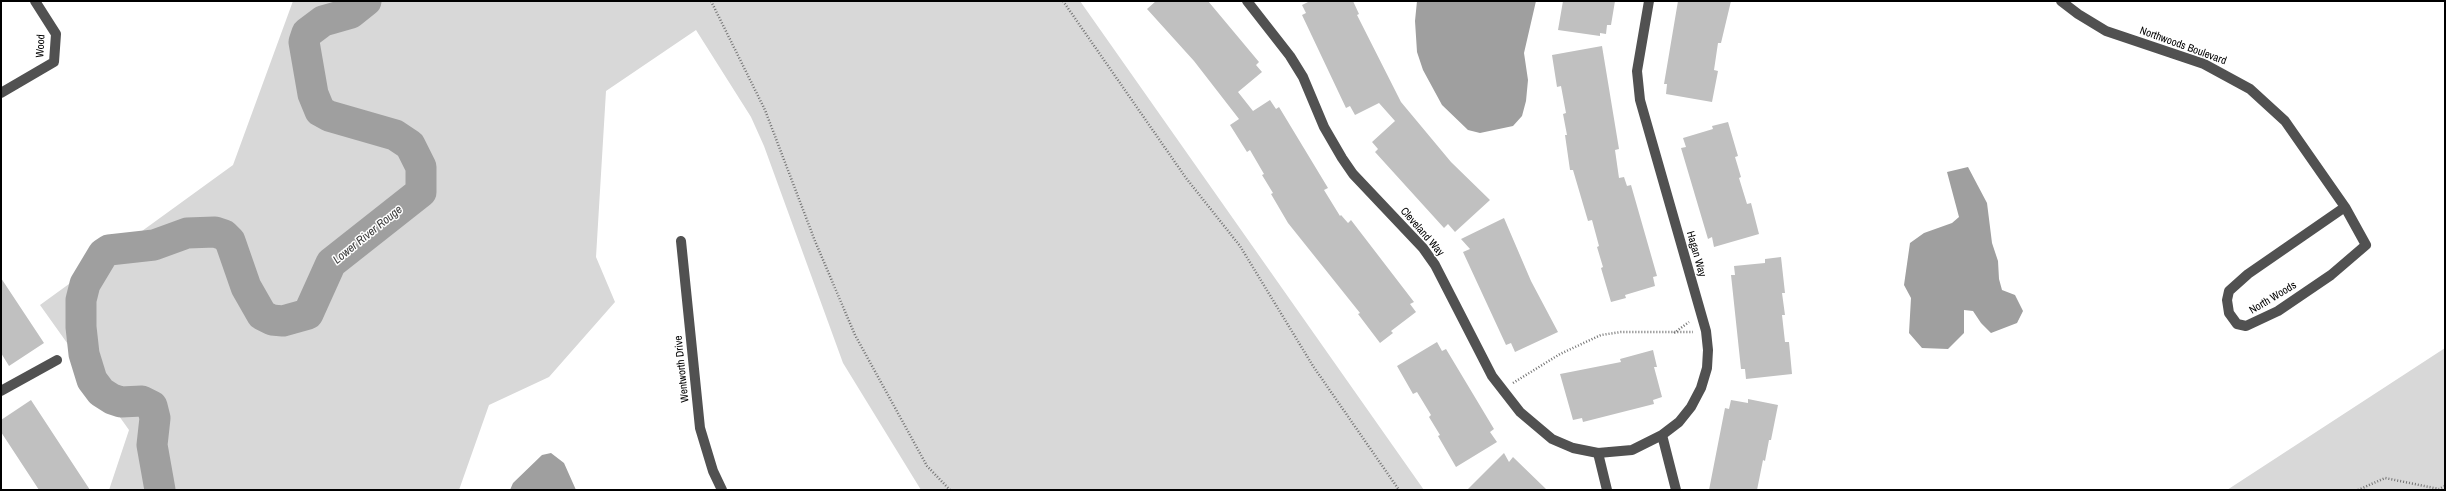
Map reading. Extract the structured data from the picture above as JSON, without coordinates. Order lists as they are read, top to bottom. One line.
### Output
{"streets":{"street":["Wood","Northwoods Boulevard","Cleveland Way","Hagan Way","North Woods","Wentworth Drive"]},"crossings":[["Northwoods Boulevard","North Woods"],["Cleveland Way","Hagan Way"]],"water":["Lower River Rouge"]}
